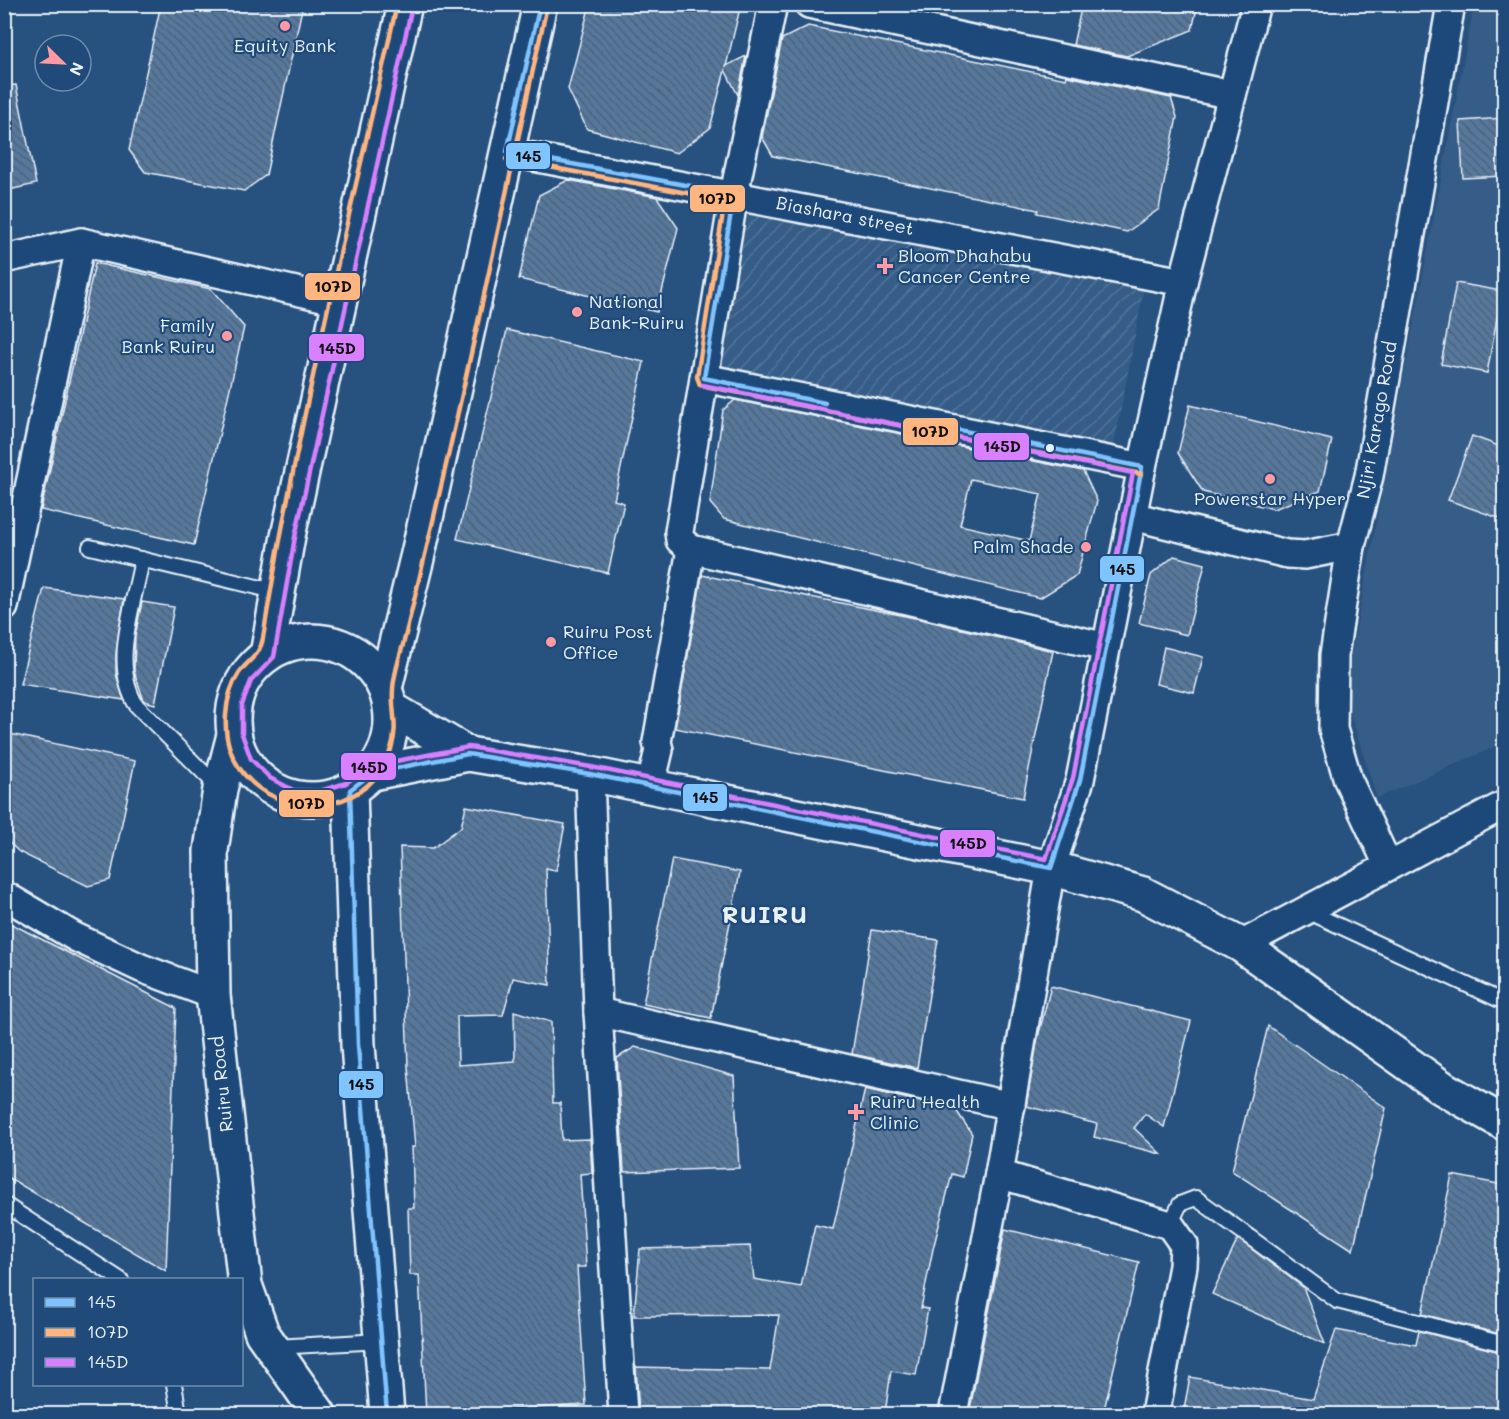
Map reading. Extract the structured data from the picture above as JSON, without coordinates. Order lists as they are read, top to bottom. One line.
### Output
{"streets":{"main road":["Ruiru Road"],"street":["Biashara street","Njiri Karago Road"]},"districts":["RUIRU"],"places":{"other":["Equity Bank","National Bank-Ruiru","Family Bank Ruiru","Powerstar Hyper","Palm Shade","Ruiru Post Office"],"health":["Bloom Dhahabu Cancer Centre","Ruiru Health Clinic"]},"lines":["transit line 145","transit line 107D","transit line 145D"],"legend":["145","107D","145D"],"north":"bottom right"}
